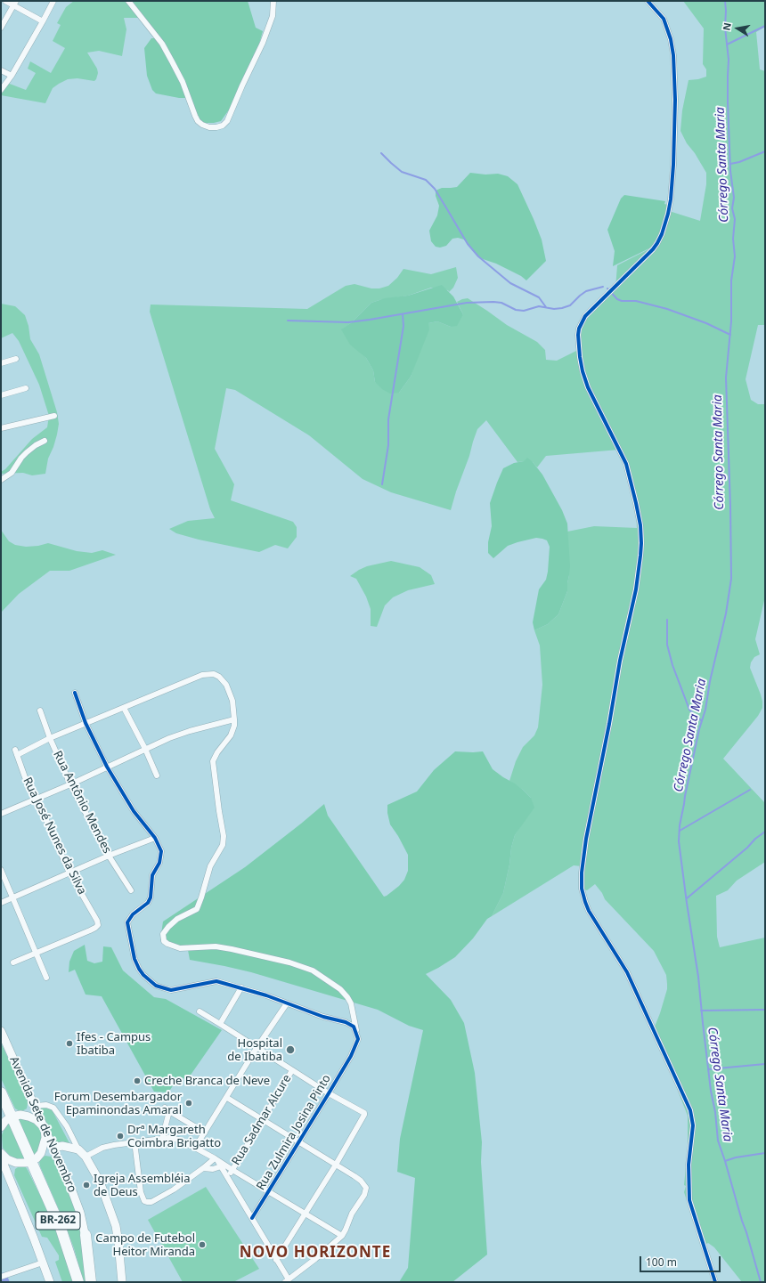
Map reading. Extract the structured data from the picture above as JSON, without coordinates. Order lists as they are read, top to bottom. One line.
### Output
{"streets":{"highway":["BR-262"],"street":["Rua Antônio Mendes","Rua José Nunes da Silva","Rua Sadmar Alcure","Avenida Sete de Novembro","Rua Zulmira Josina Pinto"]},"crossings":[["Rua Antônio Mendes","Rua José Nunes da Silva"]],"districts":["NOVO HORIZONTE"],"water":["Córrego Santa Maria"],"places":["Ifes - Campus Ibatiba","Hospital de Ibatiba","Creche Branca de Neve","Forum Desembargador Epaminondas Amaral","Drª Margareth Coimbra Brigatto","Igreja Assembléia de Deus","Campo de Futebol Heitor Miranda"],"scale_bar":"100 m","north":"left"}
